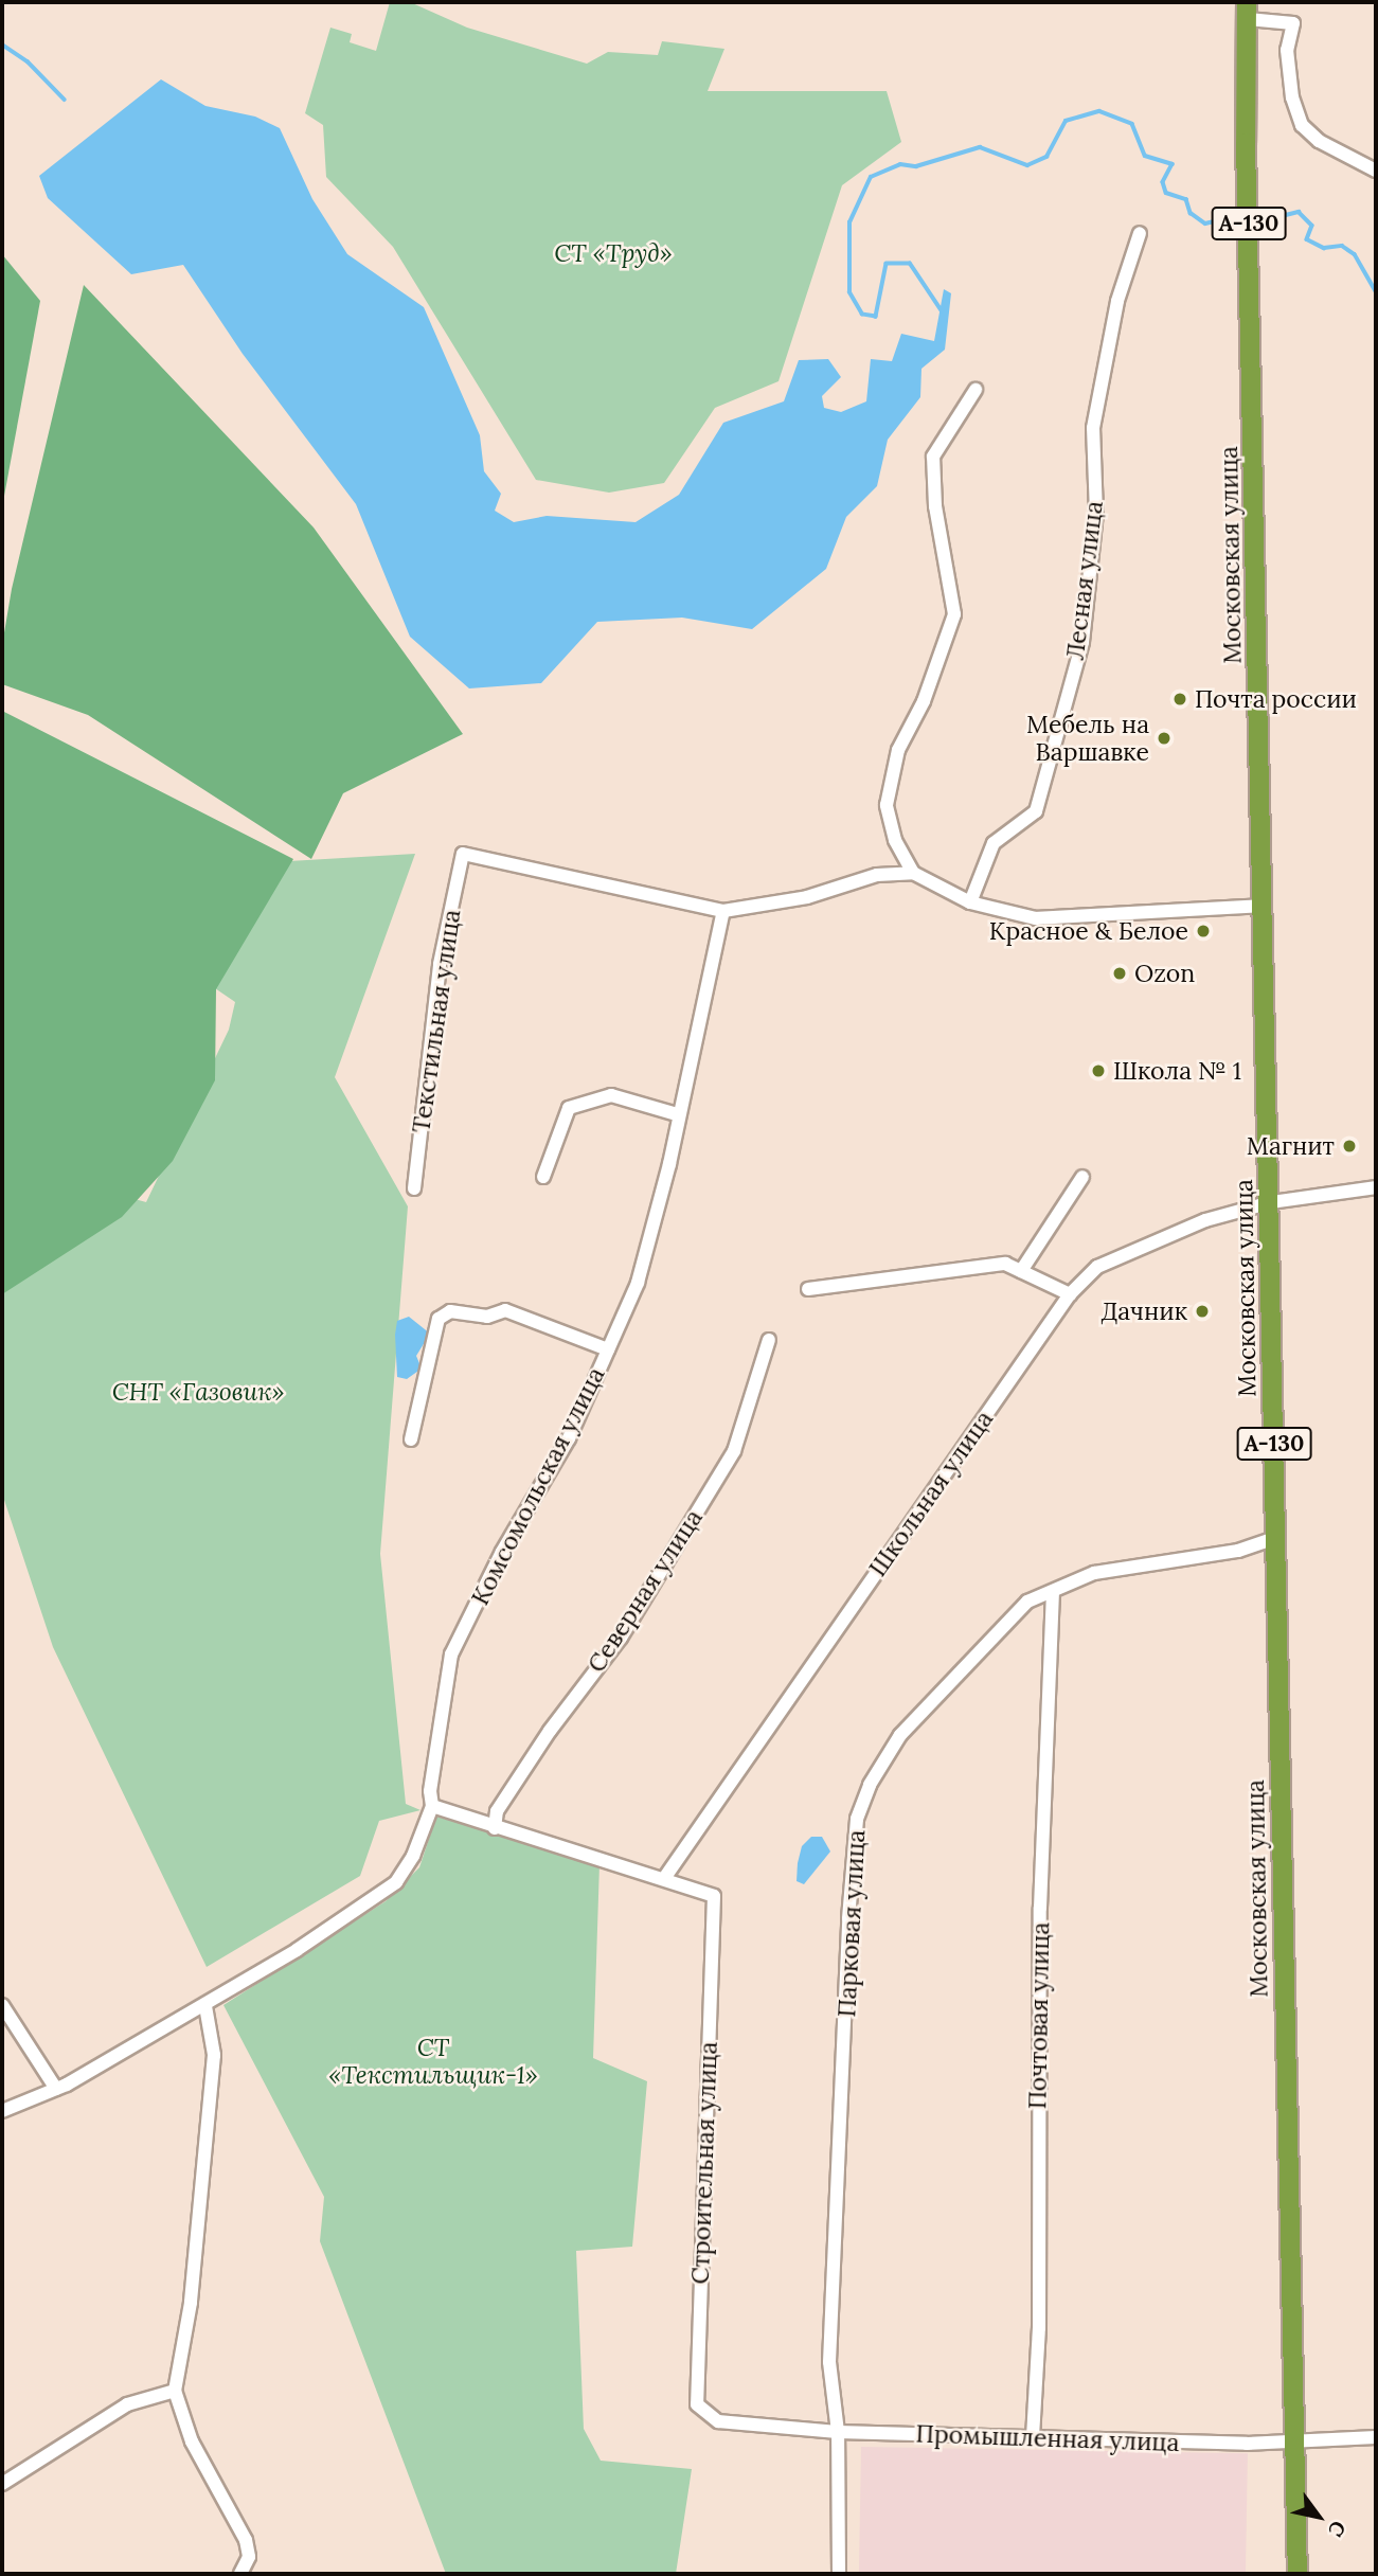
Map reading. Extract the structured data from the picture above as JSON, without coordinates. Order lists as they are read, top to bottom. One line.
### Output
{"streets":{"highway":["А-130","Московская улица"],"street":["Лесная улица","Текстильная улица","Комсомольская улица","Школьная улица","Северная улица","Парковая улица","Почтовая улица","Строительная улица","Промышленная улица"]},"crossings":[["Московская улица","Школьная улица"],["Московская улица","Парковая улица"],["Московская улица","Промышленная улица"],["Текстильная улица","Комсомольская улица"],["Школьная улица","Строительная улица"],["Парковая улица","Почтовая улица"],["Парковая улица","Промышленная улица"],["Почтовая улица","Промышленная улица"],["Строительная улица","Промышленная улица"]],"parks":["СТ «Труд»","СНТ «Газовик»","СТ «Текстильщик-1»"],"places":["Почта россии","Мебель на Варшавке","Красное & Белое","Ozon","Школа № 1","Магнит","Дачник"],"north":"bottom right"}
